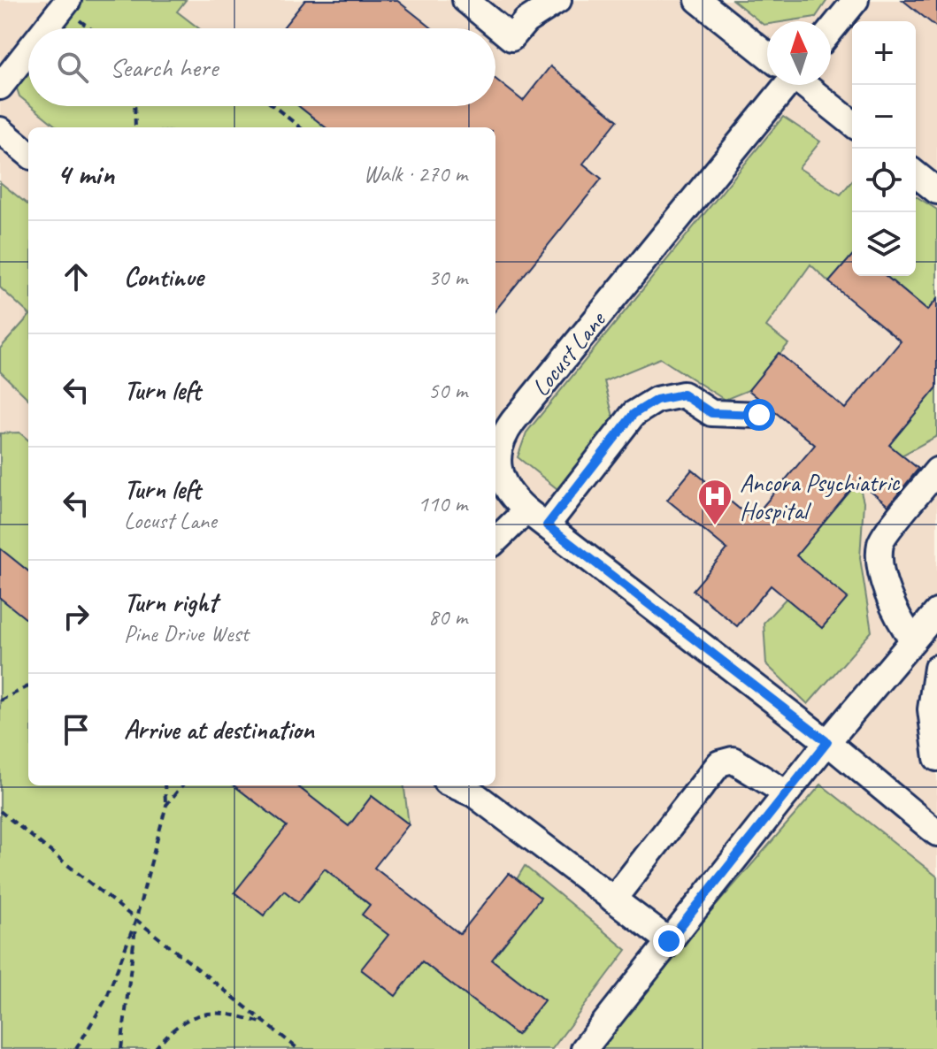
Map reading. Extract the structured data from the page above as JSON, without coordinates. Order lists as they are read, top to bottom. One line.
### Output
{"streets":{"lane":["Locust Lane"]},"places":{"hospital":["Ancora Psychiatric Hospital"]},"north":"top","page":{"map_buttons":["+","−"],"search":"Search here","heading":["4 min","Walk · 270 m"],"list":[["Continue","30 m"],["Turn left","50 m"],["Turn left","Locust Lane","110 m"],["Turn right","Pine Drive West","80 m"],"Arrive at destination"]}}
